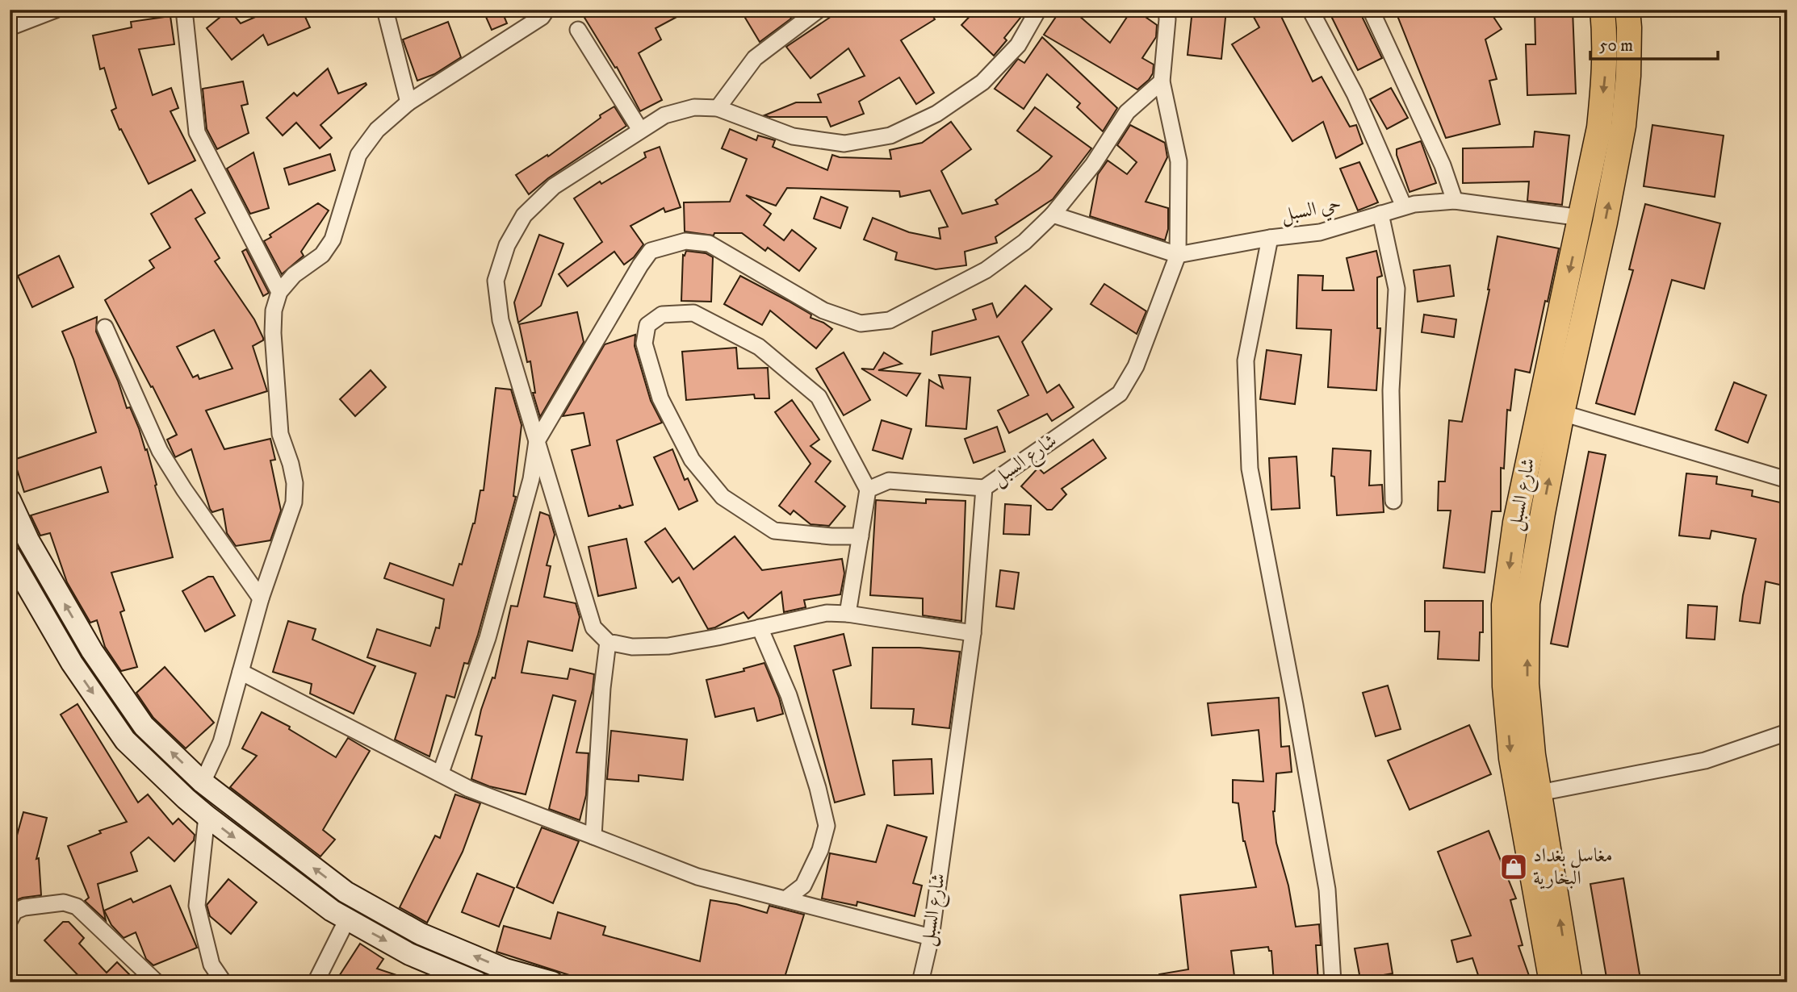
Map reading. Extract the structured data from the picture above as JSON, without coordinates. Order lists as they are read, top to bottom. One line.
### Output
{"streets":{"main road":["شارع السبل"],"street":["حي السبل"]},"crossings":[["حي السبل","شارع السبل"]],"places":{"shop":["مغاسل بغداد البخارية"]},"scale_bar":"50 m"}
